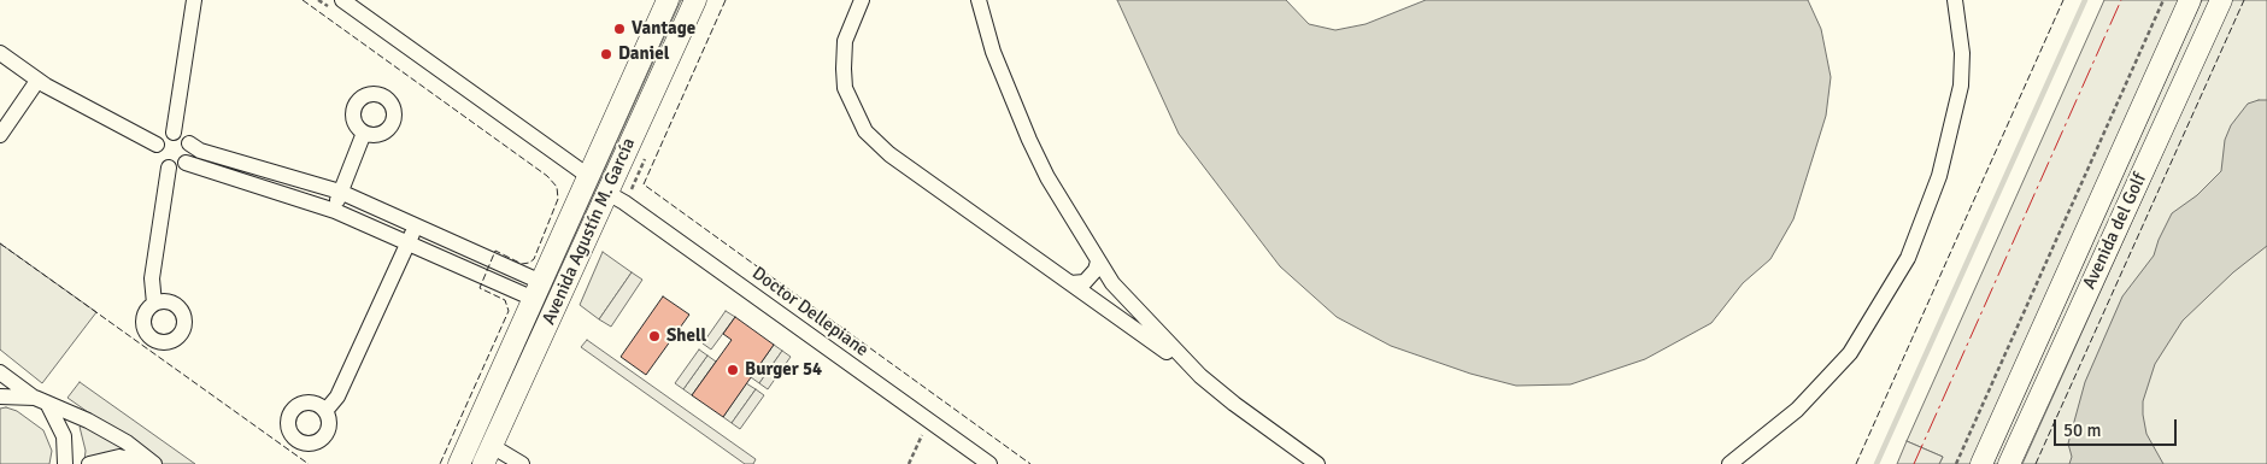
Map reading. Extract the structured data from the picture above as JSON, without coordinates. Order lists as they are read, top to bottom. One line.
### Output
{"streets":{"street":["Avenida Agustín M. García","Avenida del Golf","Doctor Dellepiane"]},"crossings":[["Avenida Agustín M. García","Doctor Dellepiane"]],"places":["Vantage","Daniel","Shell","Burger 54"],"scale_bar":"50 m"}
